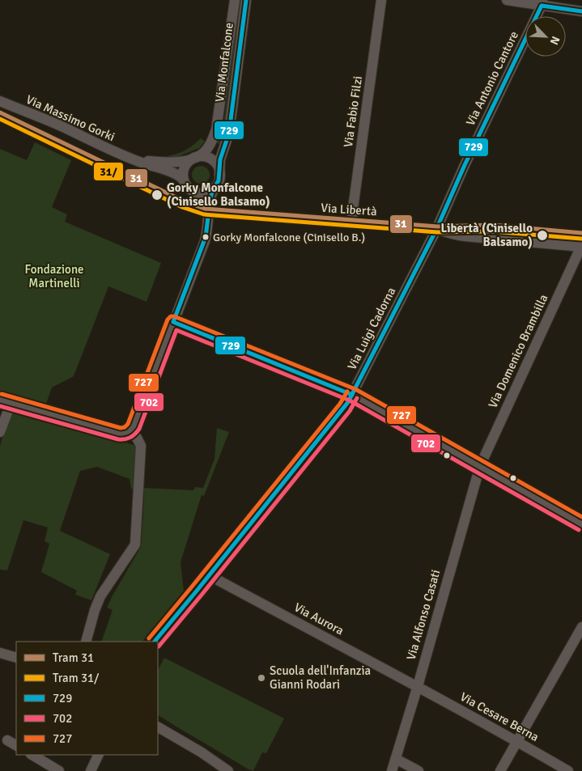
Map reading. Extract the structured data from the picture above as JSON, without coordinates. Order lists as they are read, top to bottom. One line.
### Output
{"streets":{"street":["Via Monfalcone","Via Antonio Cantore","Via Fabio Filzi","Via Massimo Gorki","Via Libertà","Via Luigi Cadorna","Via Domenico Brambilla","Via Alfonso Casati","Via Aurora","Via Cesare Berna"]},"crossings":[["Via Monfalcone","Via Massimo Gorki"],["Via Antonio Cantore","Via Libertà"],["Via Antonio Cantore","Via Luigi Cadorna"],["Via Fabio Filzi","Via Libertà"],["Via Libertà","Via Luigi Cadorna"],["Via Libertà","Via Domenico Brambilla"],["Via Luigi Cadorna","Via Aurora"],["Via Domenico Brambilla","Via Alfonso Casati"],["Via Alfonso Casati","Via Aurora"],["Via Alfonso Casati","Via Cesare Berna"],["Via Aurora","Via Cesare Berna"]],"parks":["Fondazione Martinelli"],"places":["Gorky Monfalcone (Cinisello Balsamo)","Libertà (Cinisello Balsamo)","Gorky Monfalcone (Cinisello B.)","Scuola dell'Infanzia Gianni Rodari"],"lines":["transit line 729","tram line 31","tram line 31/","transit line 727","transit line 702"],"legend":["Tram 31","Tram 31/","729","702","727"],"north":"bottom right"}
